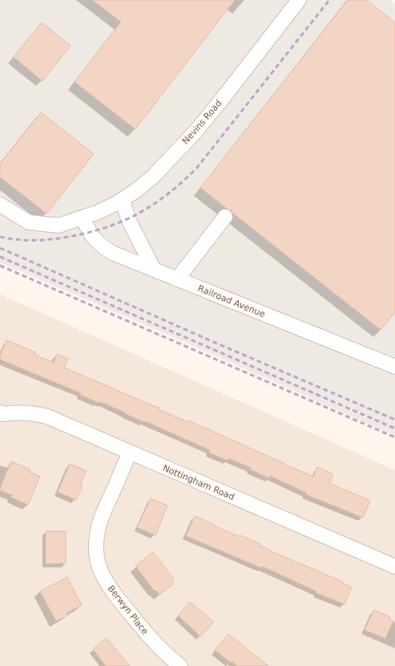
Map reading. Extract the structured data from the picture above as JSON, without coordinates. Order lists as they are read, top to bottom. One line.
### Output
{"streets":{"street":["Nevins Road","Railroad Avenue","Nottingham Road","Berwyn Place"]},"crossings":[["Nevins Road","Railroad Avenue"],["Nottingham Road","Berwyn Place"]]}
